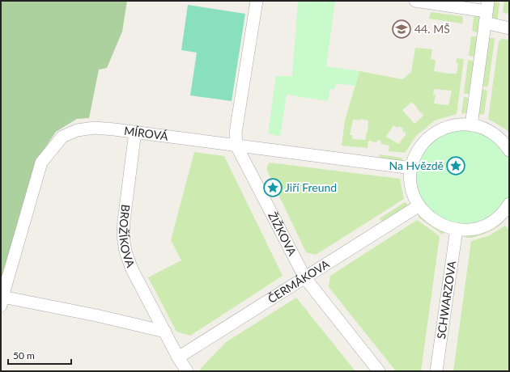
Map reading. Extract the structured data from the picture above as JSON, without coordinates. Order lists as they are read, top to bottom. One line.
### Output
{"streets":{"street":["MÍROVÁ","ŽIŽKOVA","BROŽÍKOVA","ČERMÁKOVA","SCHWARZOVA"]},"crossings":[["MÍROVÁ","ŽIŽKOVA"],["MÍROVÁ","BROŽÍKOVA"],["ŽIŽKOVA","ČERMÁKOVA"],["BROŽÍKOVA","ČERMÁKOVA"]],"places":{"school or university":["44. MŠ"],"place":["Na Hvězdě","Jiří Freund"]},"scale_bar":"50 m"}
